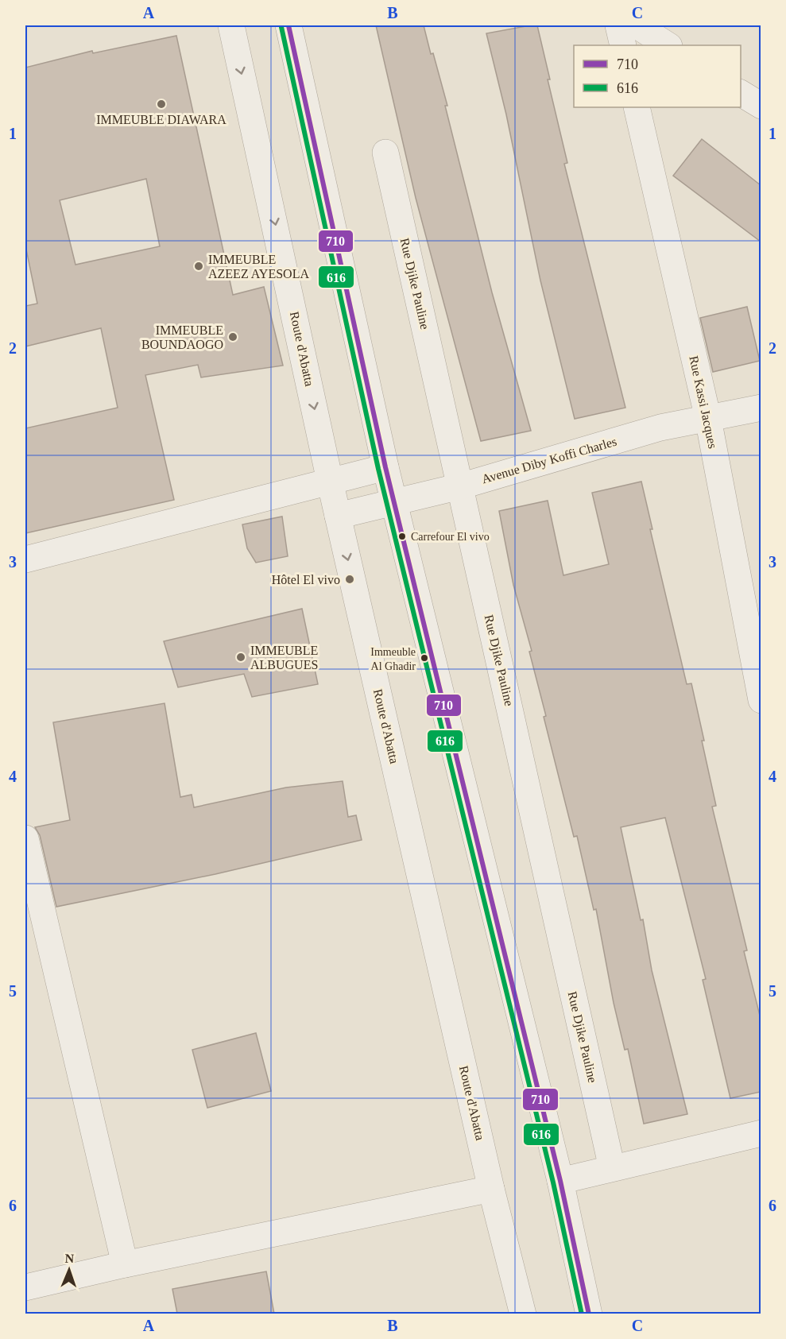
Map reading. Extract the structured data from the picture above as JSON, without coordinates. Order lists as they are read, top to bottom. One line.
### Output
{"streets":{"street":["Rue Djike Pauline","Route d'Abatta","Rue Kassi Jacques","Avenue Diby Koffi Charles"]},"crossings":[["Rue Djike Pauline","Avenue Diby Koffi Charles"],["Route d'Abatta","Avenue Diby Koffi Charles"],["Rue Kassi Jacques","Avenue Diby Koffi Charles"]],"places":["IMMEUBLE DIAWARA","IMMEUBLE AZEEZ AYESOLA","IMMEUBLE BOUNDAOGO","Carrefour El vivo","Hôtel El vivo","IMMEUBLE ALBUGUES","Immeuble Al Ghadir"],"lines":["transit line 710","transit line 616"],"legend":["710","616"],"north":"top","grid":{"columns":["A","B","C"],"rows":["1","2","3","4","5","6"]}}
